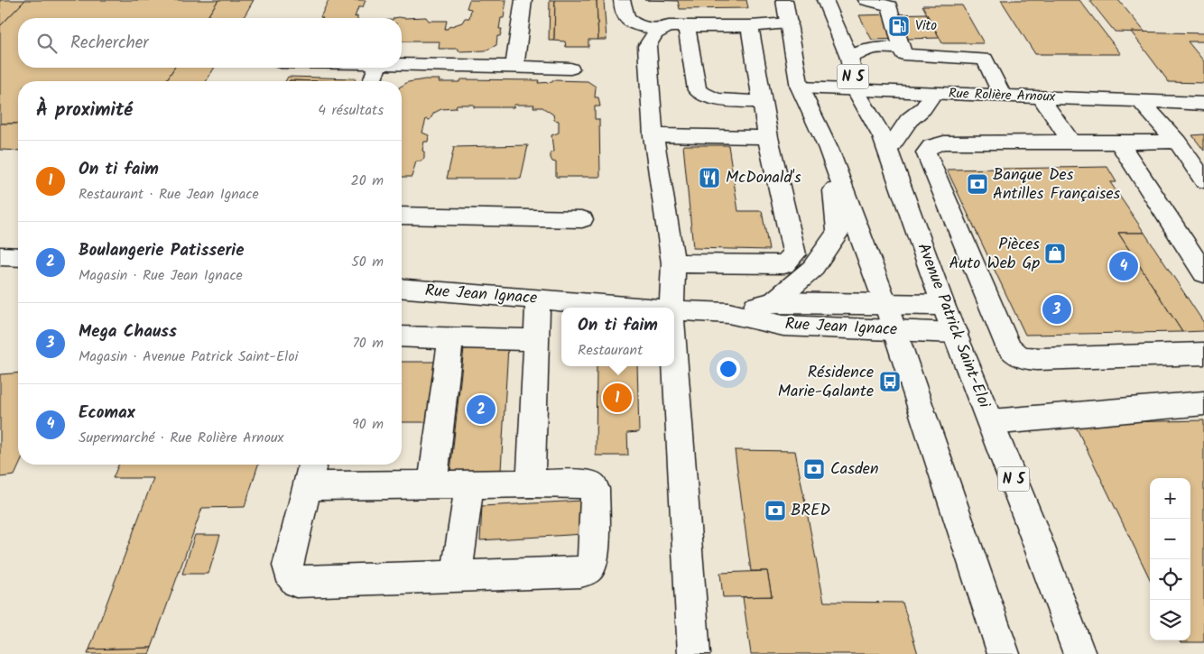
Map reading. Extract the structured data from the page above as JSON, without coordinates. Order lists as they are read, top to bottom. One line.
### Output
{"streets":{"main road":["N 5","Rue Rolière Arnoux","Rue Jean Ignace","Avenue Patrick Saint-Eloi"]},"crossings":[["Rue Rolière Arnoux","Avenue Patrick Saint-Eloi"],["Rue Jean Ignace","Avenue Patrick Saint-Eloi"]],"places":{"fuel station":["Vito"],"restaurant":["McDonald's"],"bank":["Banque Des Antilles Françaises","Casden","BRED"],"shop":["Pièces Auto Web Gp"],"bus stop":["Résidence Marie-Galante"]},"page":{"search":"Rechercher","heading":["À proximité","4 résultats"],"list":[{"mark":"1","name":"On ti faim","note":"Restaurant · Rue Jean Ignace","value":"20 m"},{"mark":"2","name":"Boulangerie Patisserie","note":"Magasin · Rue Jean Ignace","value":"50 m"},{"mark":"3","name":"Mega Chauss","note":"Magasin · Avenue Patrick Saint-Eloi","value":"70 m"},{"mark":"4","name":"Ecomax","note":"Supermarché · Rue Rolière Arnoux","value":"90 m"}],"pins":["4","3","1","2"],"popup":["On ti faim","Restaurant"],"map_buttons":["+","−"]}}
